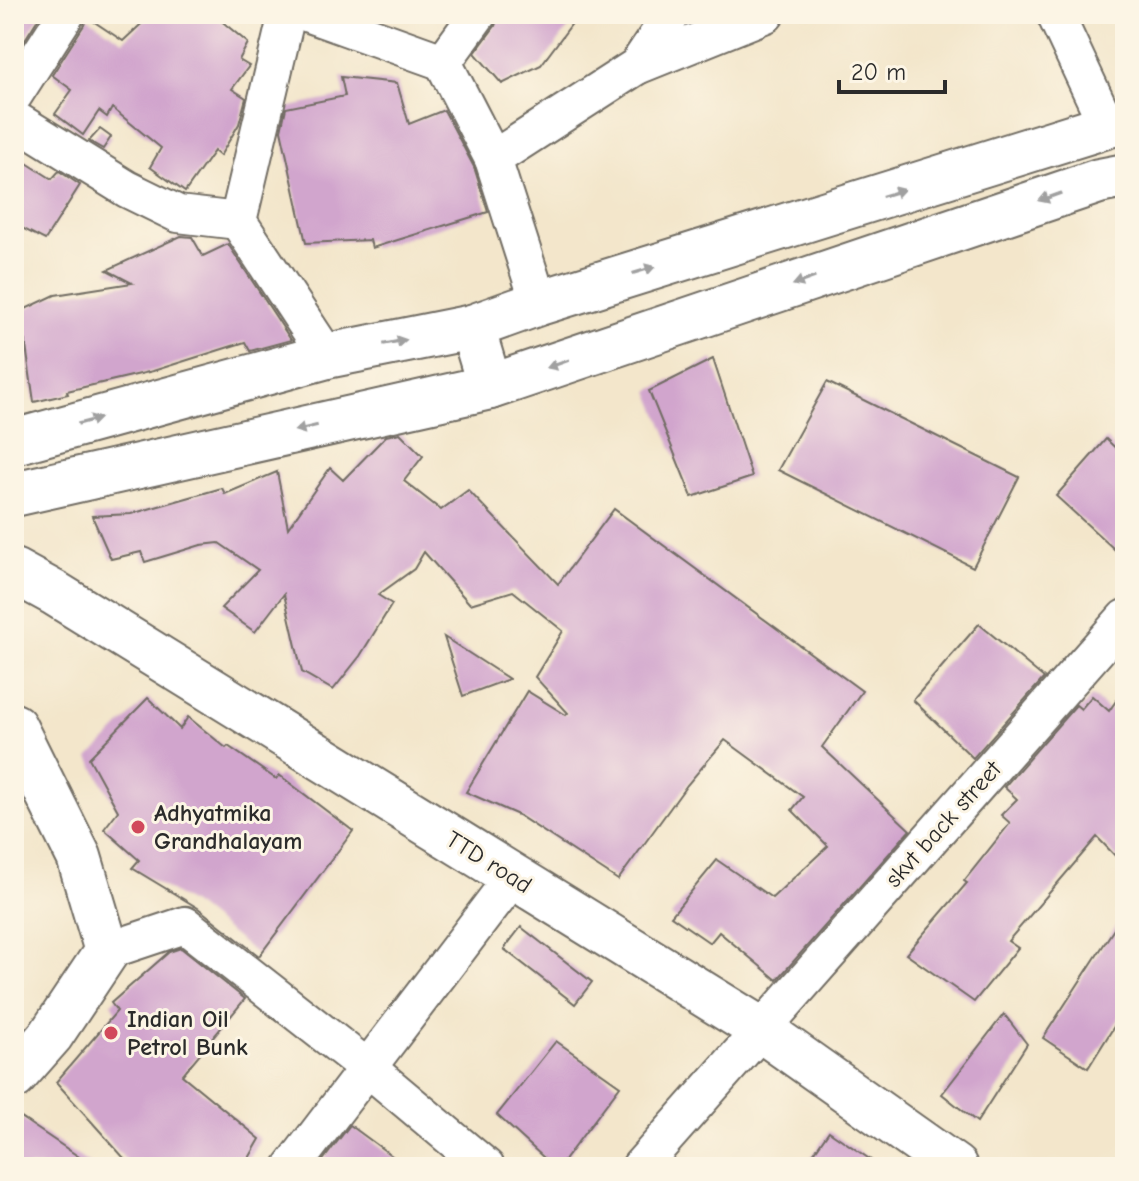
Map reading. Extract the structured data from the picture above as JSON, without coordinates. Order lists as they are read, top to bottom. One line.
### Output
{"streets":{"street":["skvt back street","TTD road"]},"crossings":[["skvt back street","TTD road"]],"places":["Adhyatmika Grandhalayam","Indian Oil Petrol Bunk"],"scale_bar":"20 m"}
